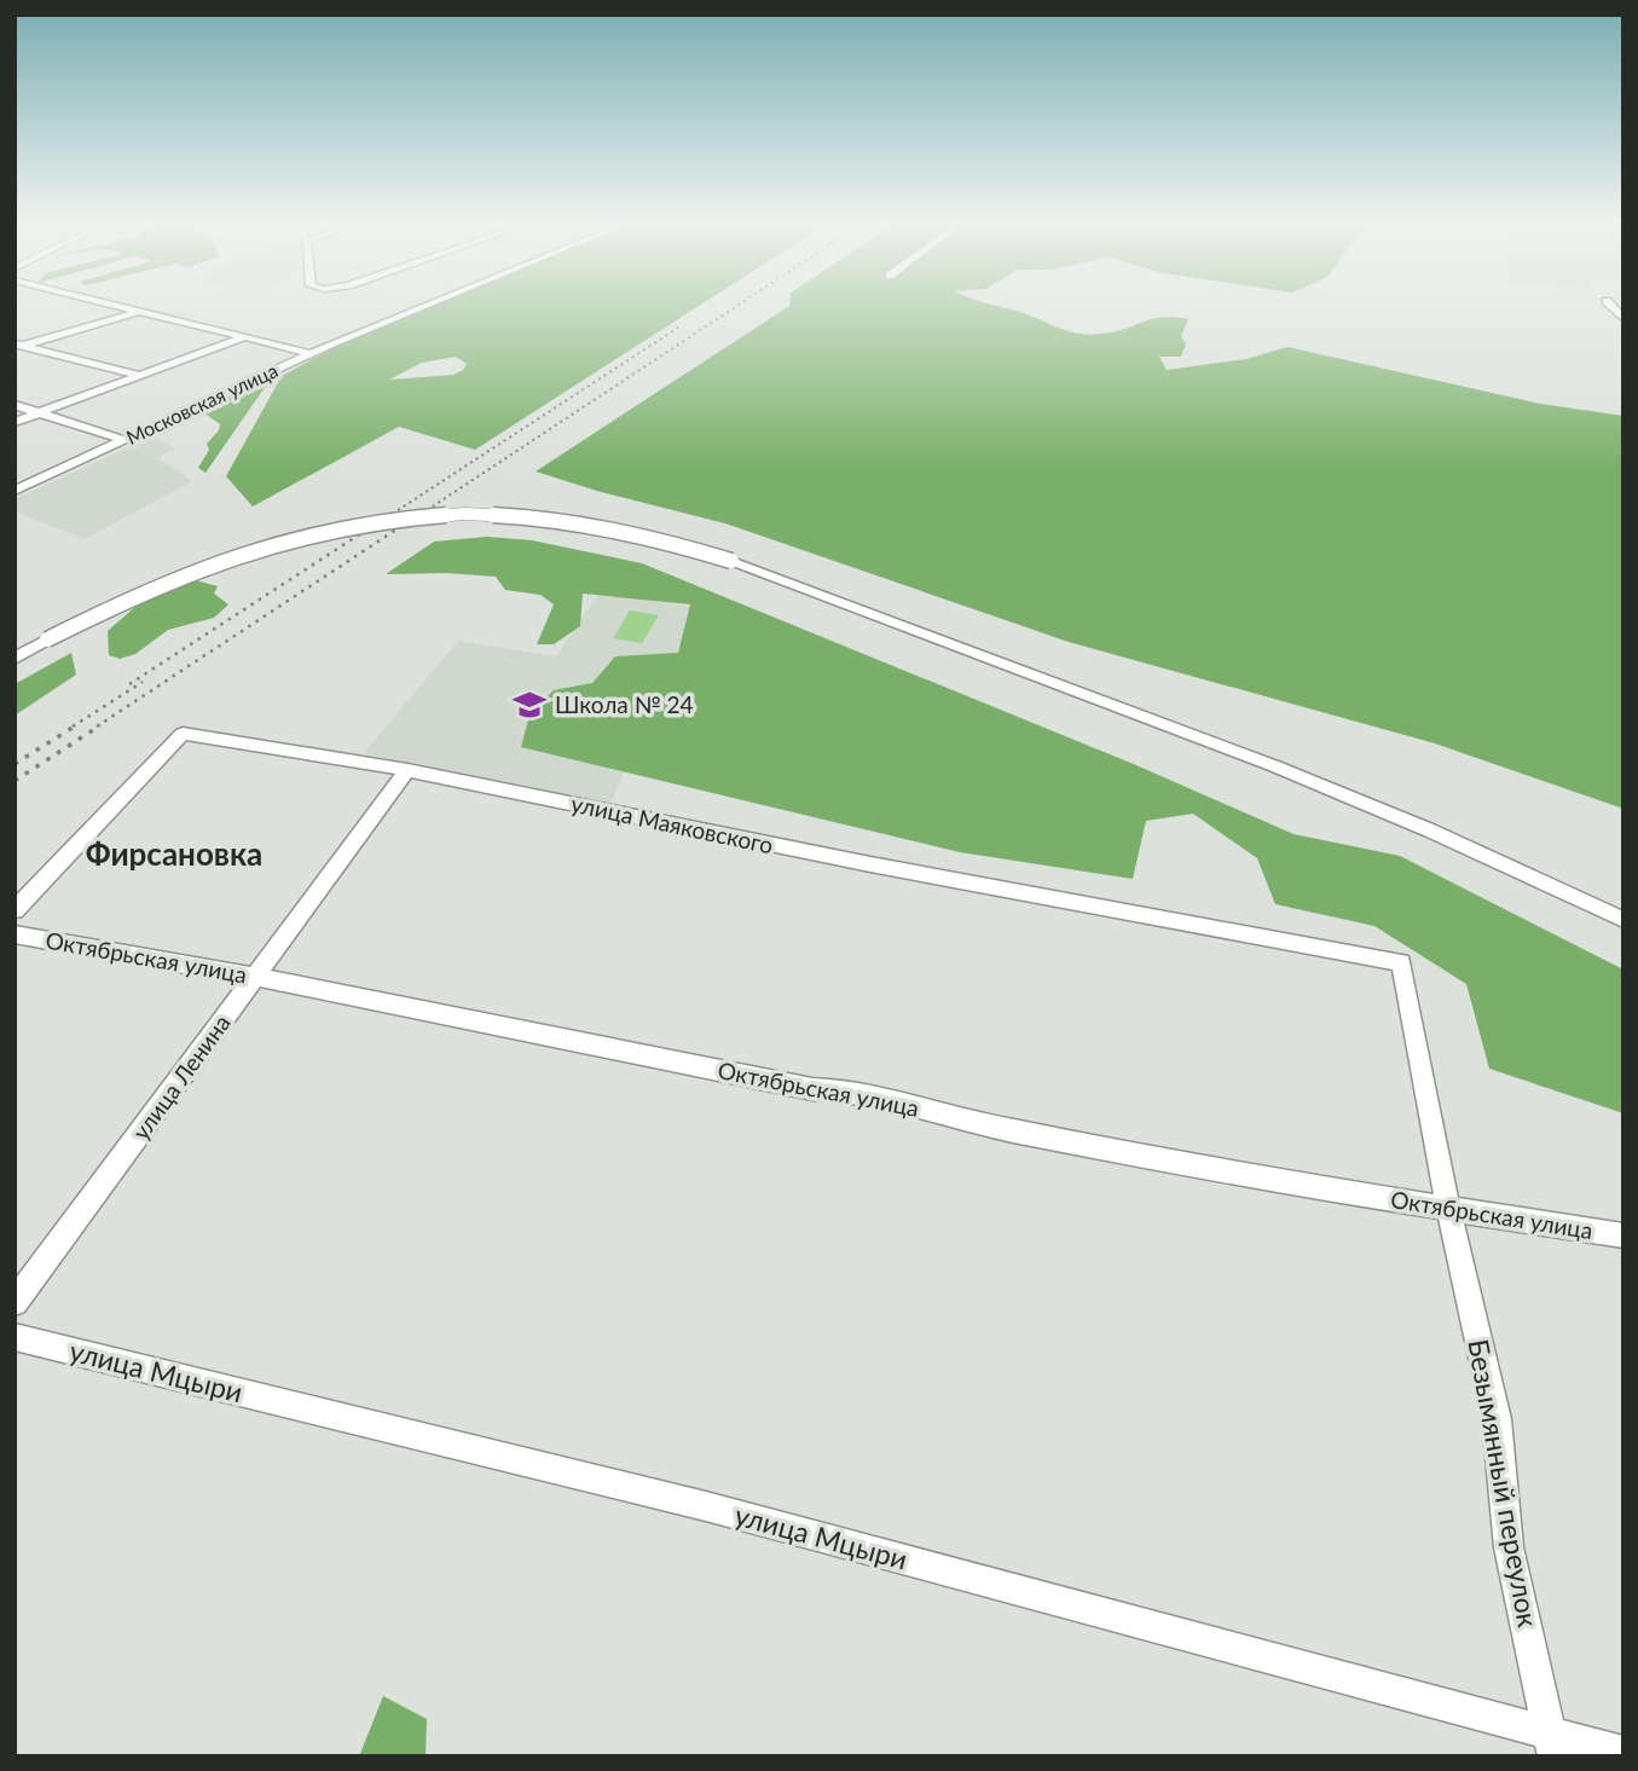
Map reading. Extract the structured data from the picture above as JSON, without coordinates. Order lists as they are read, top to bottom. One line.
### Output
{"streets":{"street":["Московская улица","улица Маяковского","Октябрьская улица","улица Ленина","улица Мцыри","Безымянный переулок"]},"crossings":[["улица Маяковского","улица Ленина"],["улица Маяковского","Безымянный переулок"],["Октябрьская улица","улица Ленина"],["Октябрьская улица","Безымянный переулок"],["улица Мцыри","Безымянный переулок"]],"districts":["Фирсановка"],"places":{"school or university":["Школа № 24"]}}
